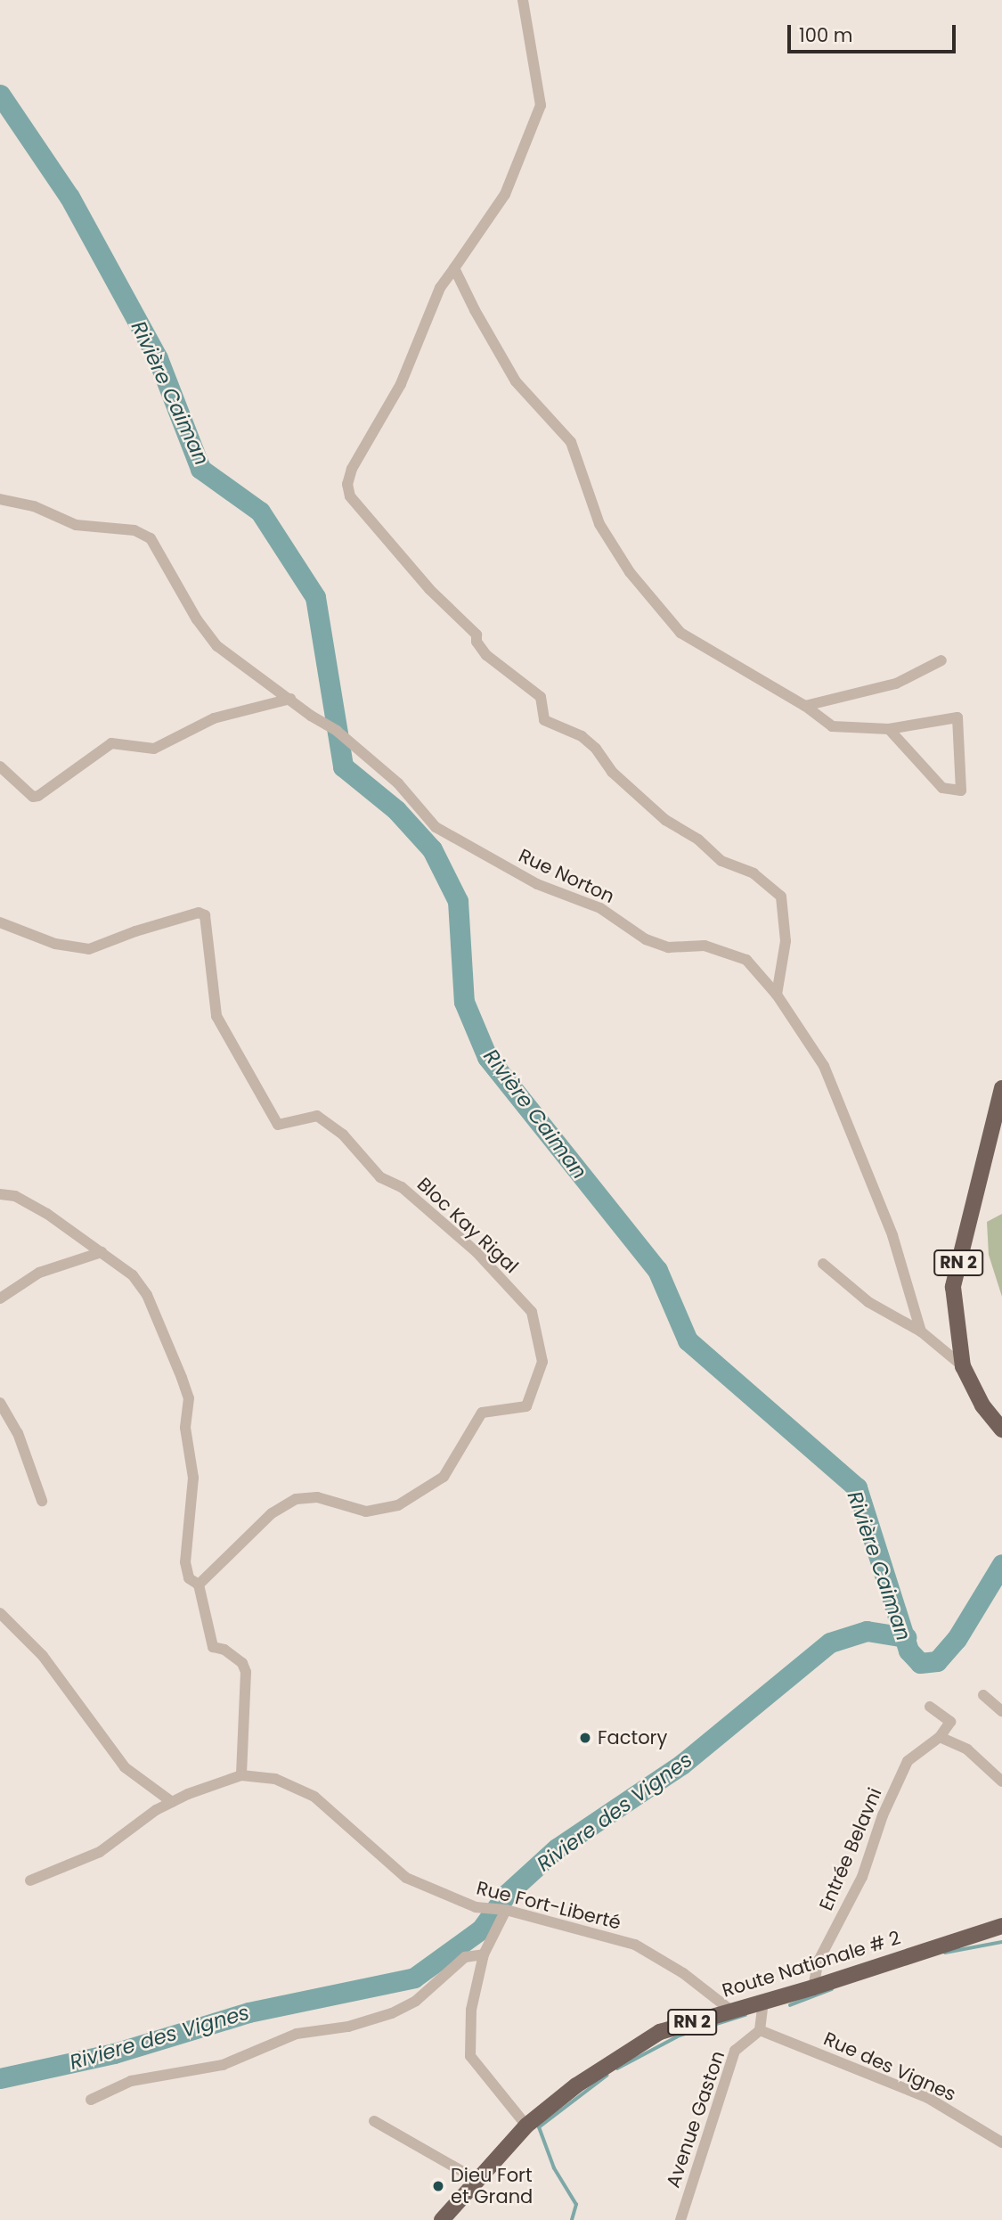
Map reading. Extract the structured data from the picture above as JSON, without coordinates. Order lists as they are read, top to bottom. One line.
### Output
{"streets":{"main road":["RN 2","Route Nationale # 2"],"street":["Rue Norton","Bloc Kay Rigal","Entrée Belavni","Rue Fort-Liberté","Rue des Vignes","Avenue Gaston"]},"crossings":[["Entrée Belavni","Route Nationale # 2"],["Rue Fort-Liberté","Route Nationale # 2"],["Rue des Vignes","Avenue Gaston"]],"water":["Rivière Caiman","Riviere des Vignes"],"places":["Factory","Dieu Fort et Grand"],"scale_bar":"100 m"}
